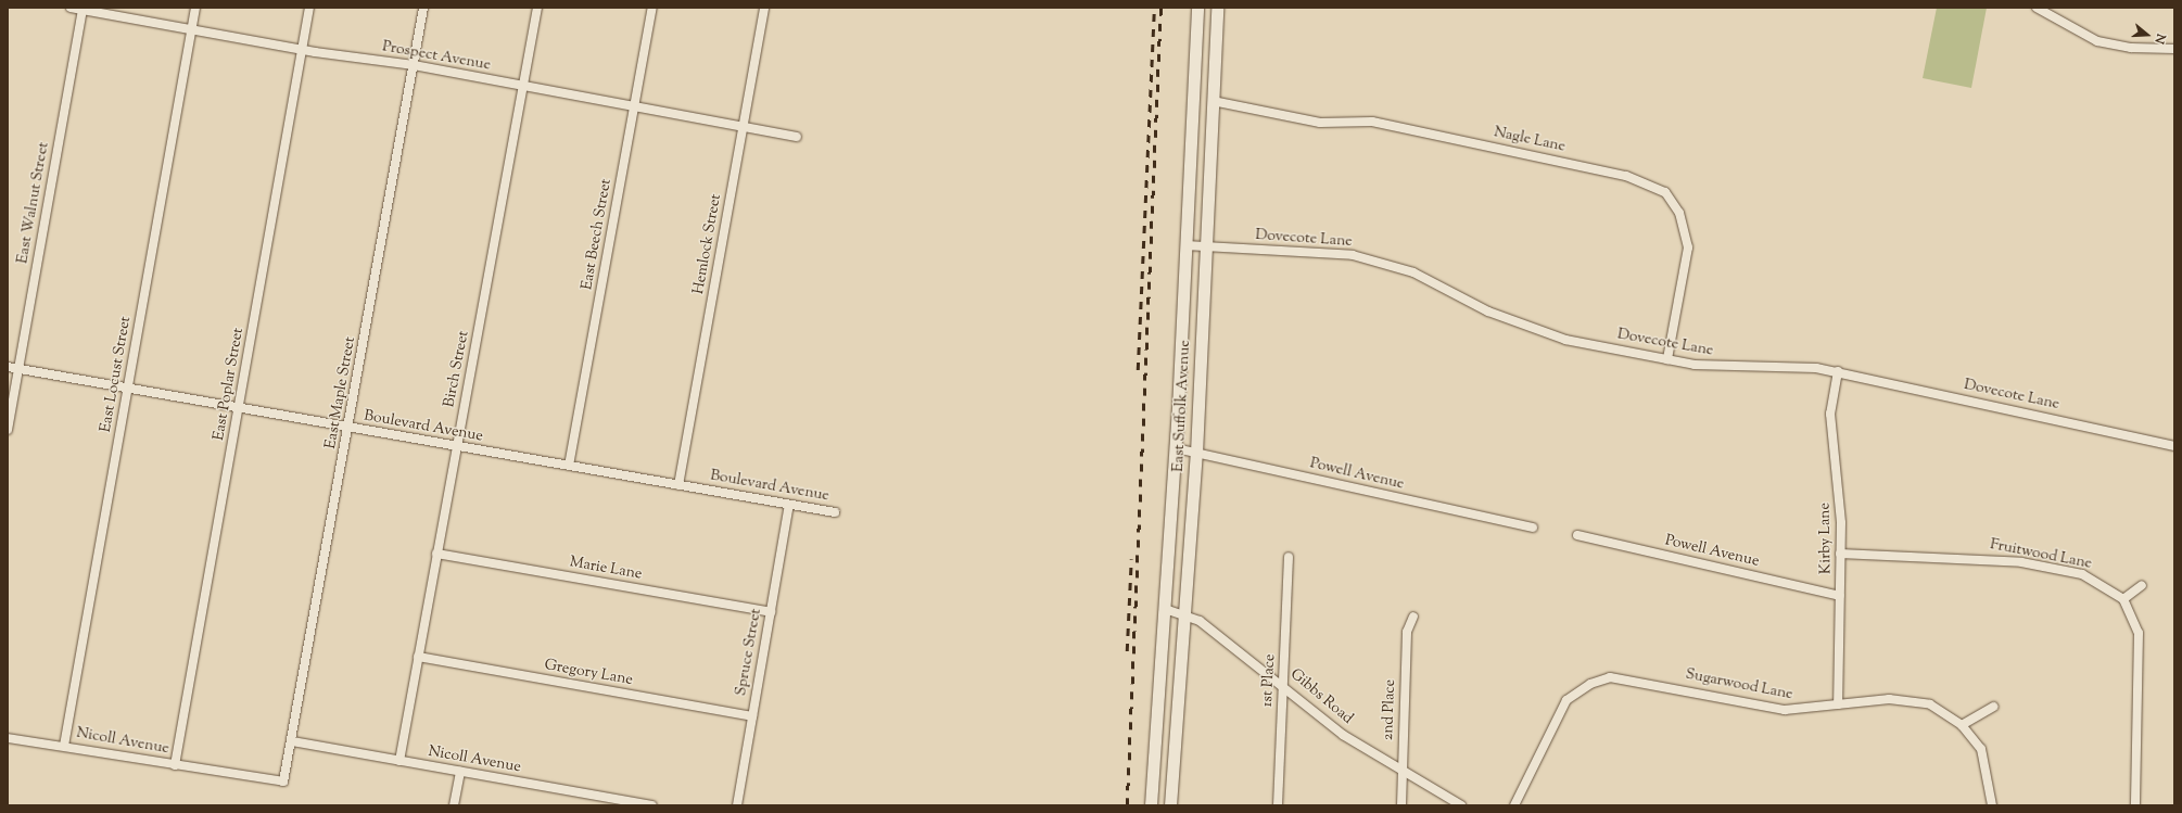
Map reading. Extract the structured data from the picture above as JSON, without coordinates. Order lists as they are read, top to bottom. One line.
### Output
{"streets":{"main road":["East Suffolk Avenue"],"street":["Prospect Avenue","Nagle Lane","East Walnut Street","East Beech Street","Dovecote Lane","Hemlock Street","Birch Street","East Locust Street","East Poplar Street","East Maple Street","Boulevard Avenue","Powell Avenue","Kirby Lane","Fruitwood Lane","Marie Lane","Spruce Street","Gregory Lane","1st Place","Sugarwood Lane","Gibbs Road","2nd Place","Nicoll Avenue"]},"crossings":[["Prospect Avenue","East Walnut Street"],["Prospect Avenue","East Beech Street"],["Prospect Avenue","Hemlock Street"],["Prospect Avenue","Birch Street"],["Prospect Avenue","East Locust Street"],["Prospect Avenue","East Poplar Street"],["Prospect Avenue","East Maple Street"],["Nagle Lane","Dovecote Lane"],["Nagle Lane","East Suffolk Avenue"],["East Walnut Street","Boulevard Avenue"],["East Beech Street","Boulevard Avenue"],["Dovecote Lane","East Suffolk Avenue"],["Dovecote Lane","Kirby Lane"],["Hemlock Street","Boulevard Avenue"],["Birch Street","Boulevard Avenue"],["Birch Street","Marie Lane"],["Birch Street","Gregory Lane"],["Birch Street","Nicoll Avenue"],["East Locust Street","Boulevard Avenue"],["East Locust Street","Nicoll Avenue"],["East Poplar Street","Boulevard Avenue"],["East Poplar Street","Nicoll Avenue"],["East Maple Street","Boulevard Avenue"],["East Maple Street","Nicoll Avenue"],["East Suffolk Avenue","Powell Avenue"],["East Suffolk Avenue","Gibbs Road"],["Boulevard Avenue","Spruce Street"],["Powell Avenue","Kirby Lane"],["Kirby Lane","Fruitwood Lane"],["Kirby Lane","Sugarwood Lane"],["Marie Lane","Spruce Street"],["Spruce Street","Gregory Lane"],["1st Place","Gibbs Road"],["Gibbs Road","2nd Place"]],"north":"right"}
